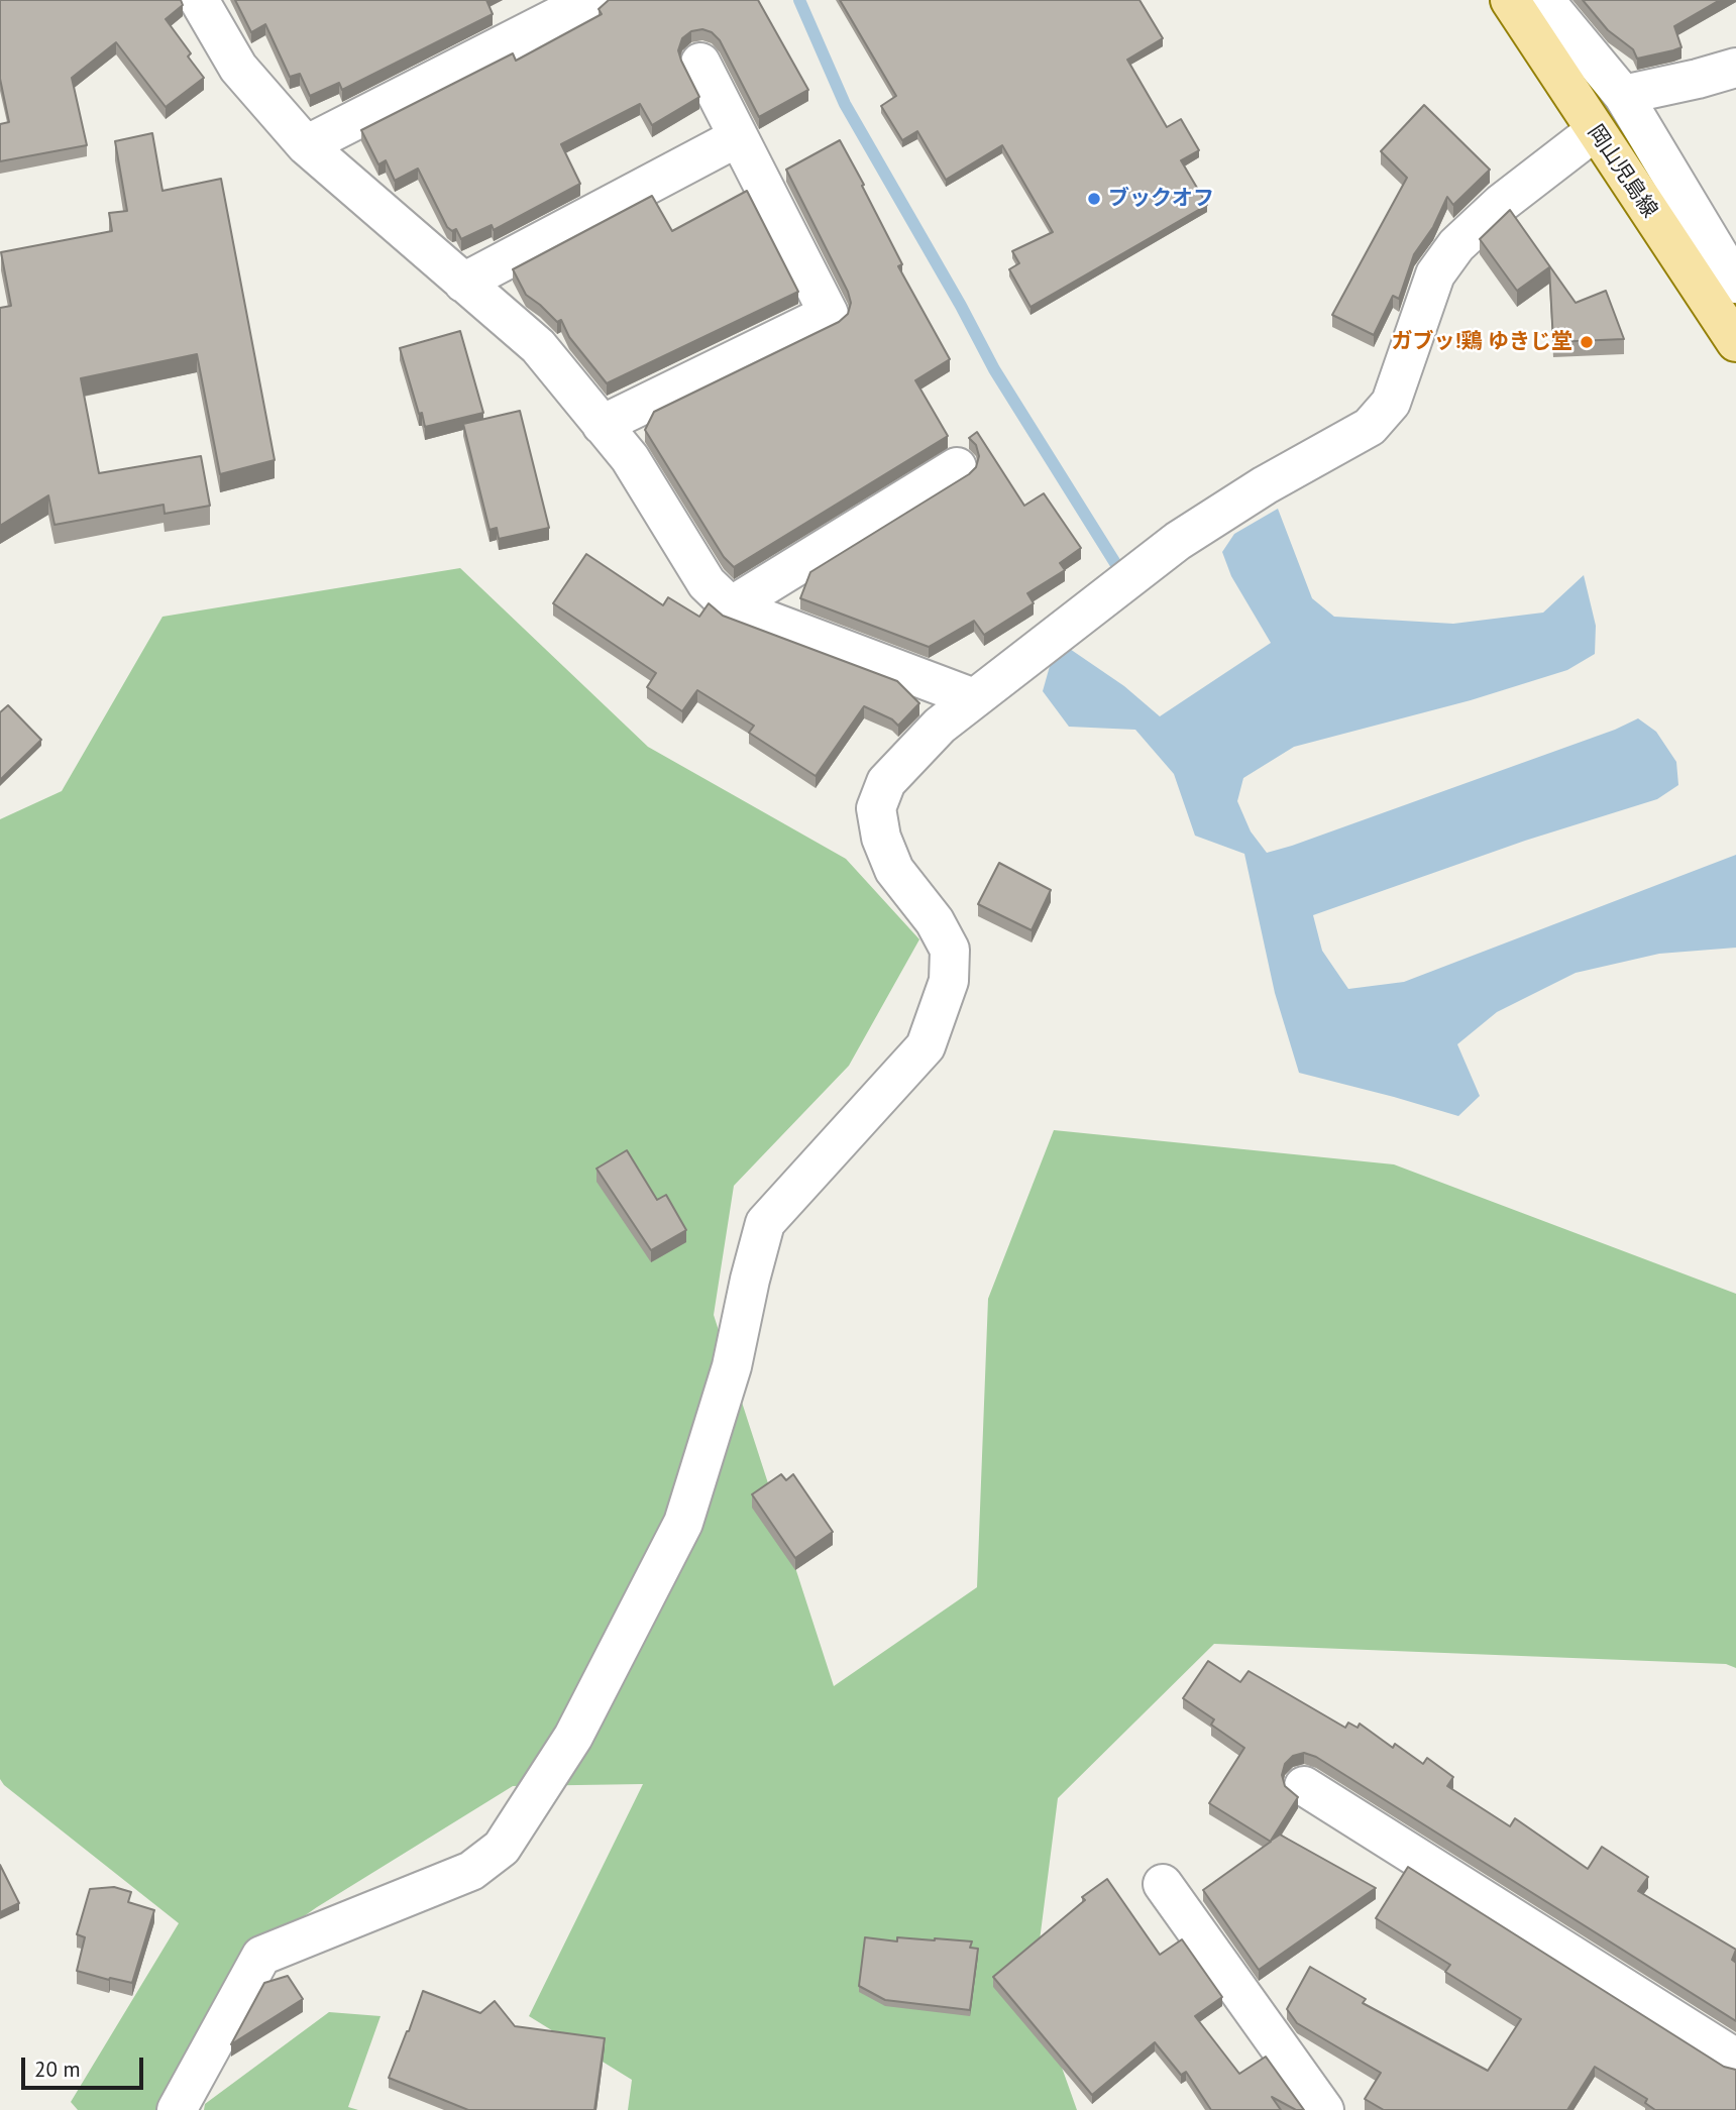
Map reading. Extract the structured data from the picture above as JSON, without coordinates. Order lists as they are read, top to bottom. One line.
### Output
{"streets":{"main road":["岡山児島線"]},"places":["ブックオフ","ガブッ!鶏 ゆきじ堂"],"scale_bar":"20 m"}
